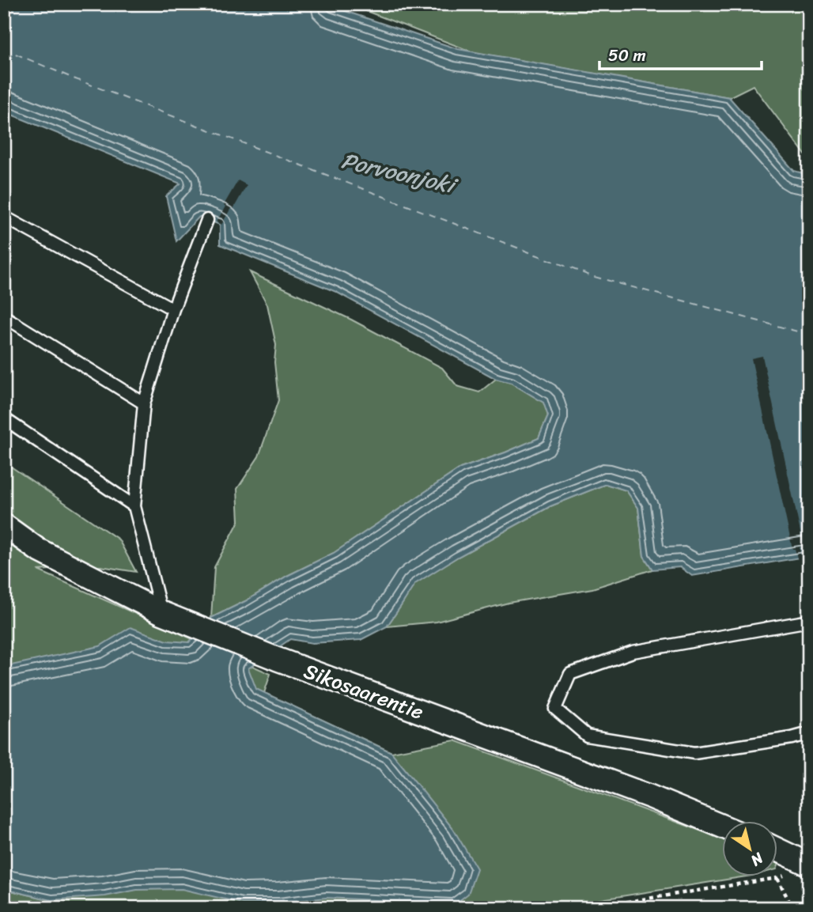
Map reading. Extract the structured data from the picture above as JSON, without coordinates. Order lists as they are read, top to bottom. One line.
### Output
{"streets":{"street":["Sikosaarentie"]},"water":["Porvoonjoki"],"scale_bar":"50 m","north":"bottom right"}
